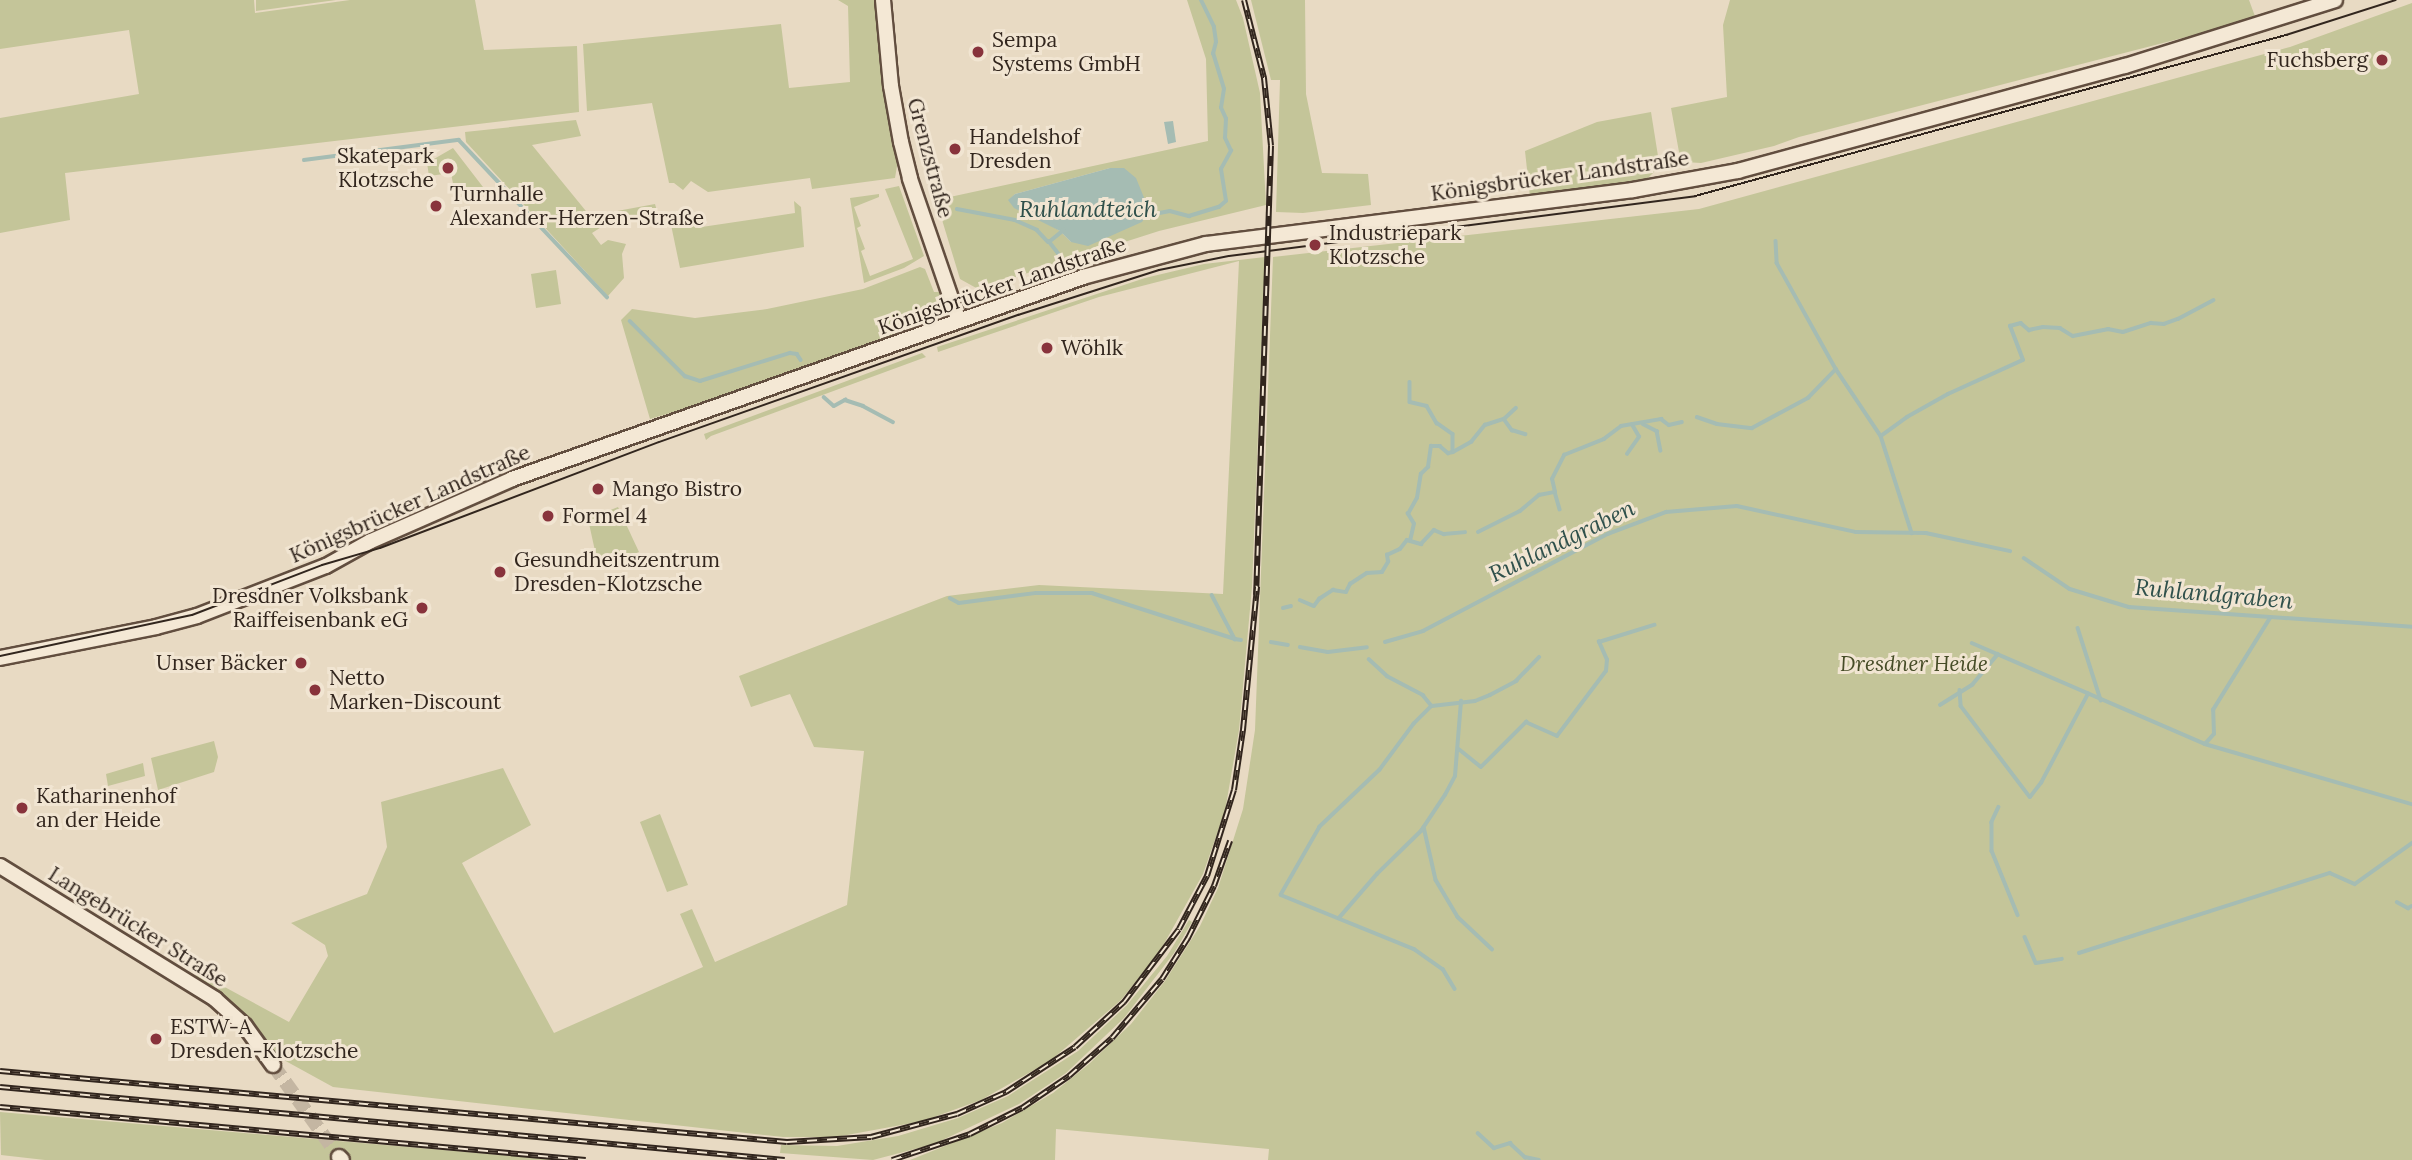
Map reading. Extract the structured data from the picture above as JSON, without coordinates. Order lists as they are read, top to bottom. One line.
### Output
{"streets":{"main road":["Grenzstraße","Königsbrücker Landstraße","Langebrücker Straße"]},"crossings":[["Grenzstraße","Königsbrücker Landstraße"]],"water":["Ruhlandteich","Ruhlandgraben"],"parks":["Dresdner Heide"],"places":["Sempa Systems GmbH","Fuchsberg","Handelshof Dresden","Skatepark Klotzsche","Turnhalle Alexander-Herzen-Straße","Industriepark Klotzsche","Wöhlk","Mango Bistro","Formel 4","Gesundheitszentrum Dresden-Klotzsche","Dresdner Volksbank Raiffeisenbank eG","Unser Bäcker","Netto Marken-Discount","Katharinenhof an der Heide","ESTW-A Dresden-Klotzsche"]}
